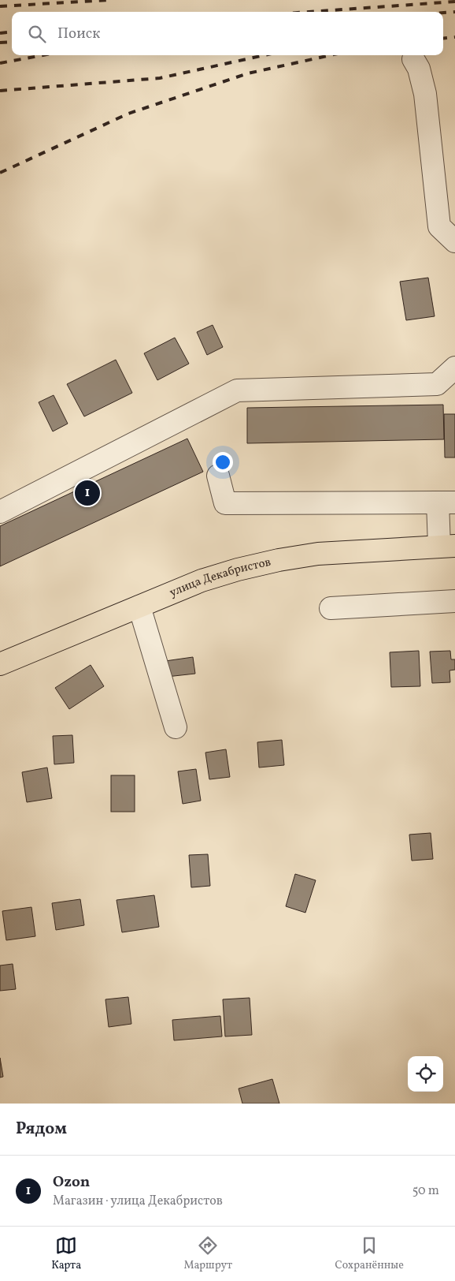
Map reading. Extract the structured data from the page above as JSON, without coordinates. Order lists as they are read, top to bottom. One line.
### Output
{"streets":{"main road":["улица Декабристов"]},"page":{"search":"Поиск","pins":"1","heading":"Рядом","list":[{"mark":"1","name":"Ozon","note":"Магазин · улица Декабристов","value":"50 m"}],"nav":["Карта","Маршрут","Сохранённые"]}}
